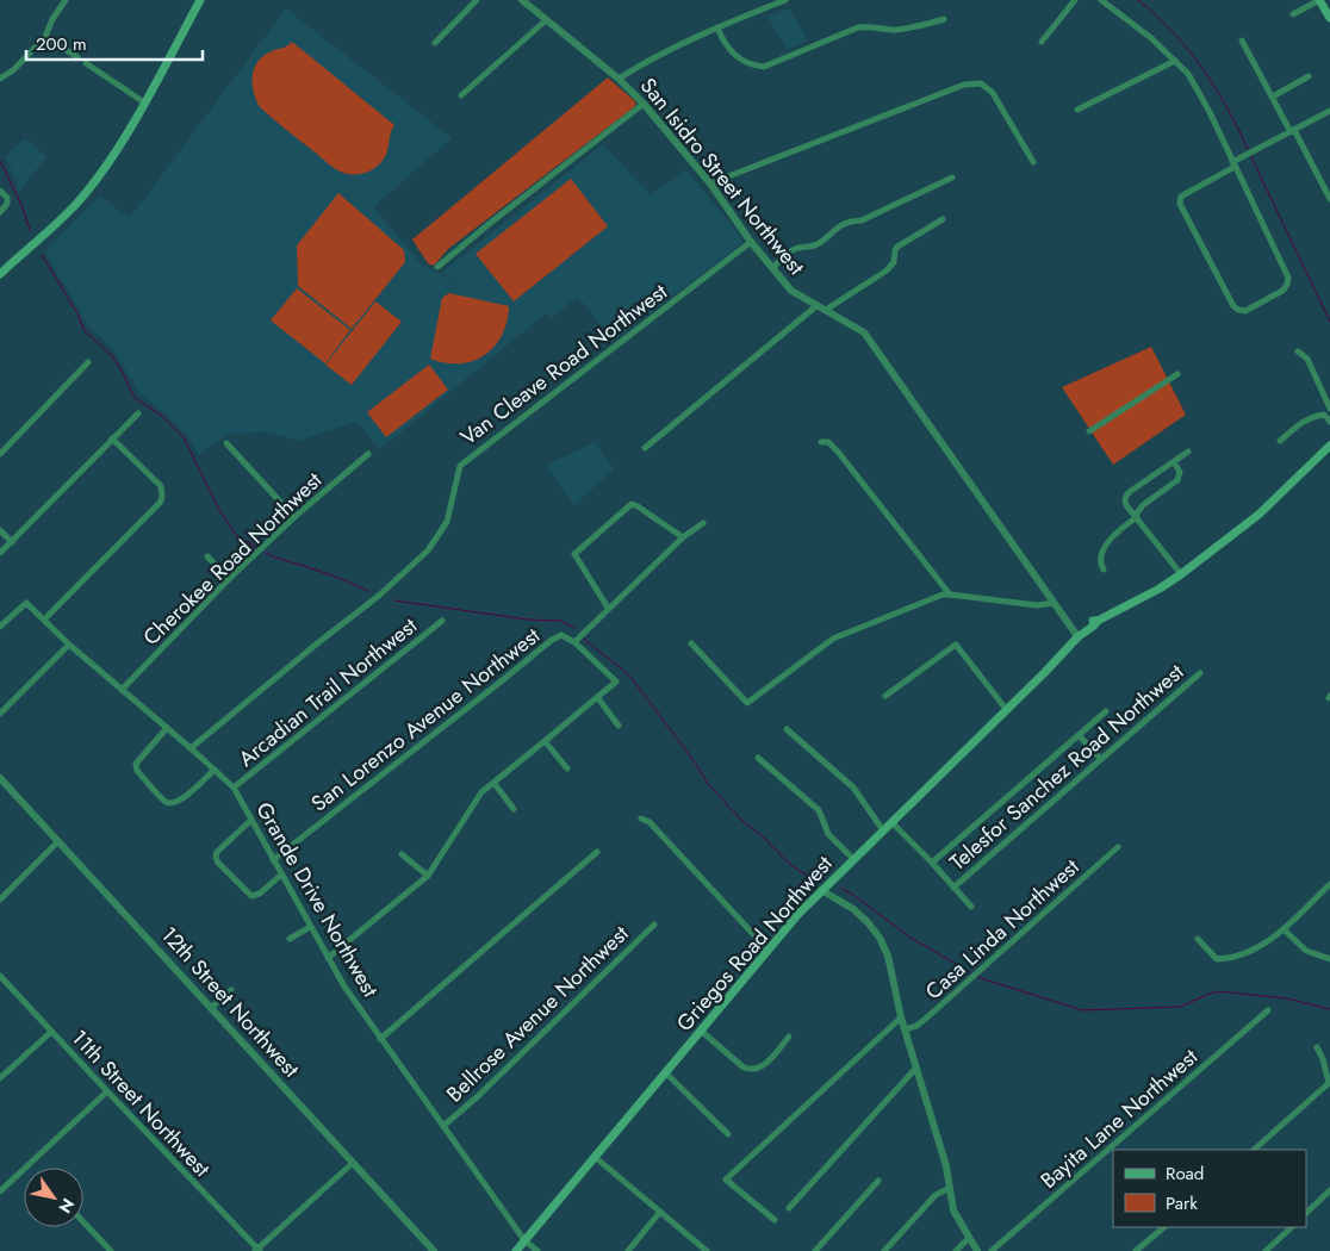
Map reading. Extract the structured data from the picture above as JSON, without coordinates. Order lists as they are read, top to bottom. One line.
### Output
{"streets":{"main road":["Griegos Road Northwest"],"street":["San Isidro Street Northwest","Van Cleave Road Northwest","Cherokee Road Northwest","Arcadian Trail Northwest","San Lorenzo Avenue Northwest","Telesfor Sanchez Road Northwest","Grande Drive Northwest","Casa Linda Northwest","12th Street Northwest","Bellrose Avenue Northwest","11th Street Northwest","Bayita Lane Northwest"]},"crossings":[["San Isidro Street Northwest","Van Cleave Road Northwest"],["San Isidro Street Northwest","Griegos Road Northwest"],["Van Cleave Road Northwest","Grande Drive Northwest"],["Cherokee Road Northwest","Grande Drive Northwest"],["Arcadian Trail Northwest","Grande Drive Northwest"],["San Lorenzo Avenue Northwest","Grande Drive Northwest"],["Grande Drive Northwest","Griegos Road Northwest"],["Grande Drive Northwest","Bellrose Avenue Northwest"]],"legend":["Road","Park"],"scale_bar":"200 m","north":"bottom right"}
